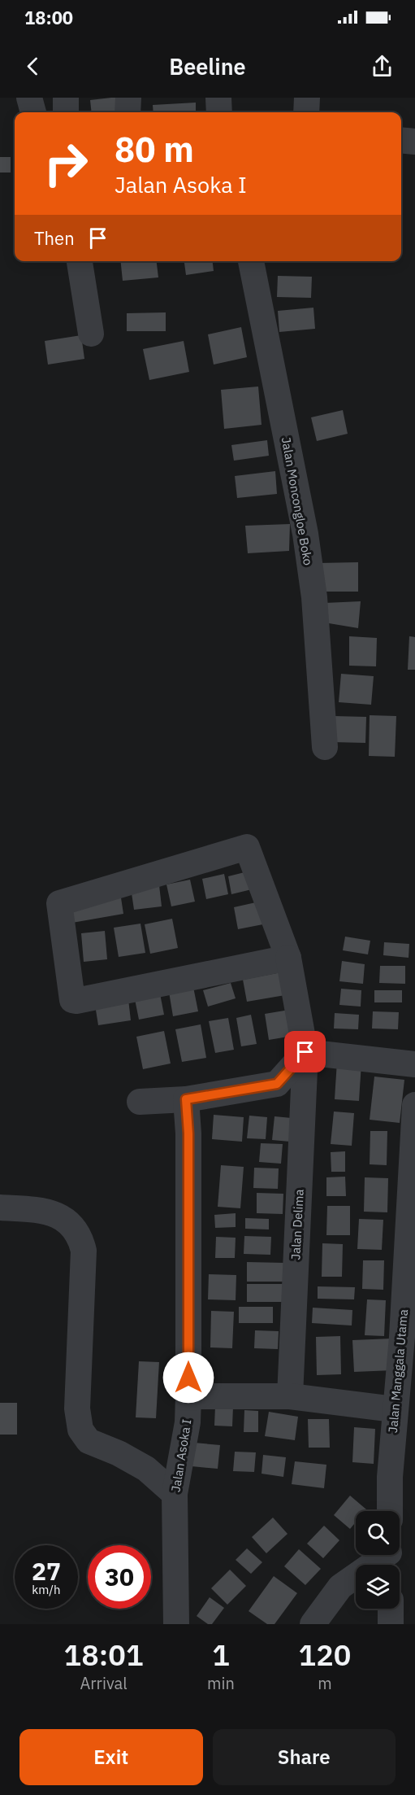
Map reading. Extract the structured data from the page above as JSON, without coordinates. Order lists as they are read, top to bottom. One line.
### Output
{"streets":{"street":["Jalan Moncongloe Boko","Jalan Delima","Jalan Manggala Utama","Jalan Asoka I"]},"page":{"status":"18:00","header":"Beeline","turn":["80 m","Jalan Asoka I"],"then":"Then","speed":"27 km/h","limit":"30","eta":["18:01","Arrival","1","min","120","m"],"buttons":["Exit","Share"]}}
